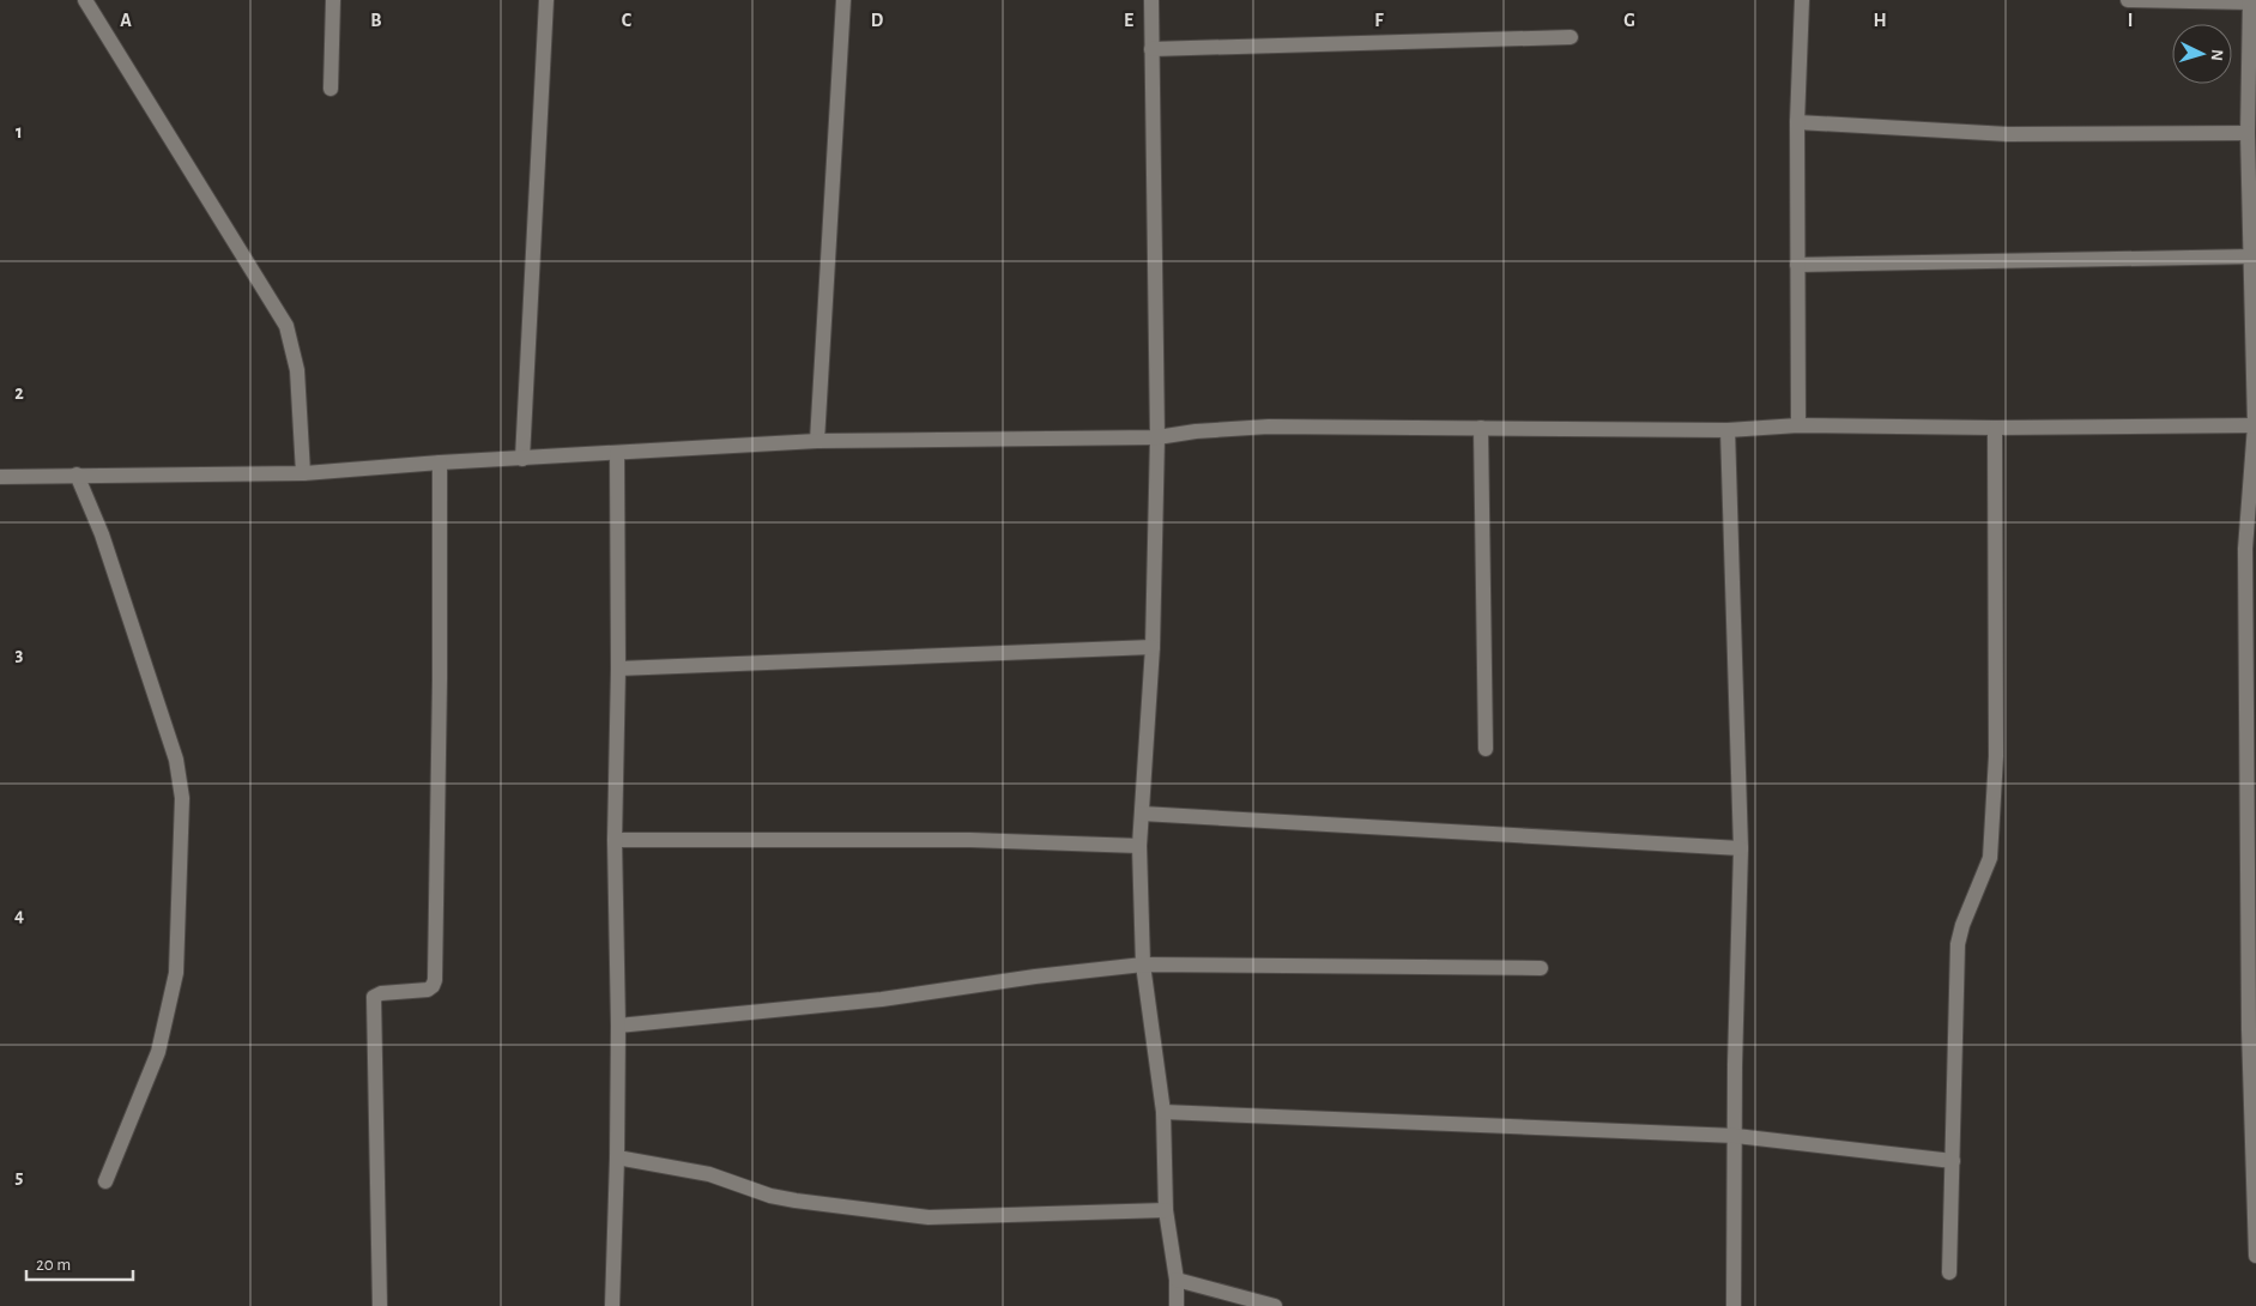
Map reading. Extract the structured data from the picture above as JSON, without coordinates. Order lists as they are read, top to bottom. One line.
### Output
{"scale_bar":"20 m","north":"right","grid":{"columns":["A","B","C","D","E","F","G","H","I"],"rows":["1","2","3","4","5"]}}
